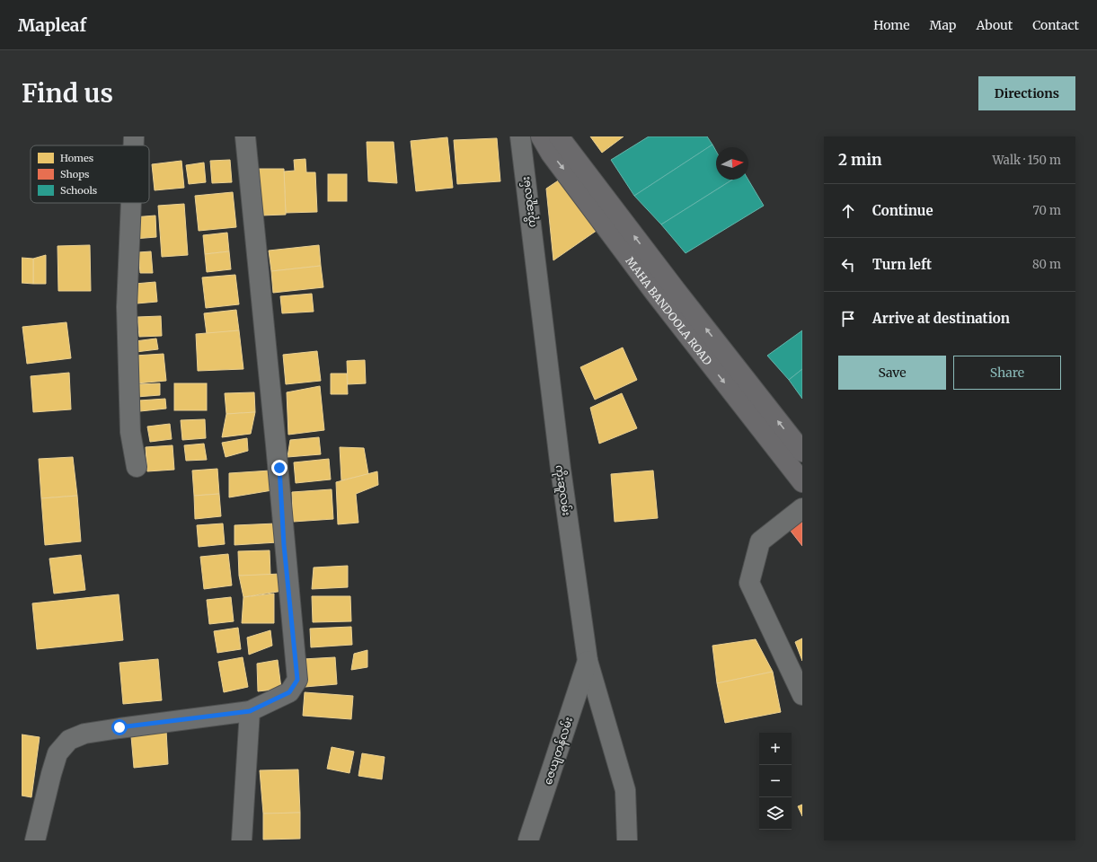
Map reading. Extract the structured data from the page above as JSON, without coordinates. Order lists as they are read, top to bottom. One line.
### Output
{"streets":{"main road":["MAHA BANDOOLA ROAD"],"street":["ကိုးဆူလမ်း","ဇေယျတန်လမ်း"]},"crossings":[["ကိုးဆူလမ်း","ဇေယျတန်လမ်း"]],"legend":["Homes","Shops","Schools"],"north":"right","page":{"header":"Mapleaf","nav":["Home","Map","About","Contact"],"buttons":["Directions",["Save","Share"]],"title":"Find us","heading":["2 min","Walk · 150 m"],"list":[["Continue","70 m"],["Turn left","80 m"],"Arrive at destination"],"map_buttons":["+","−"]}}
